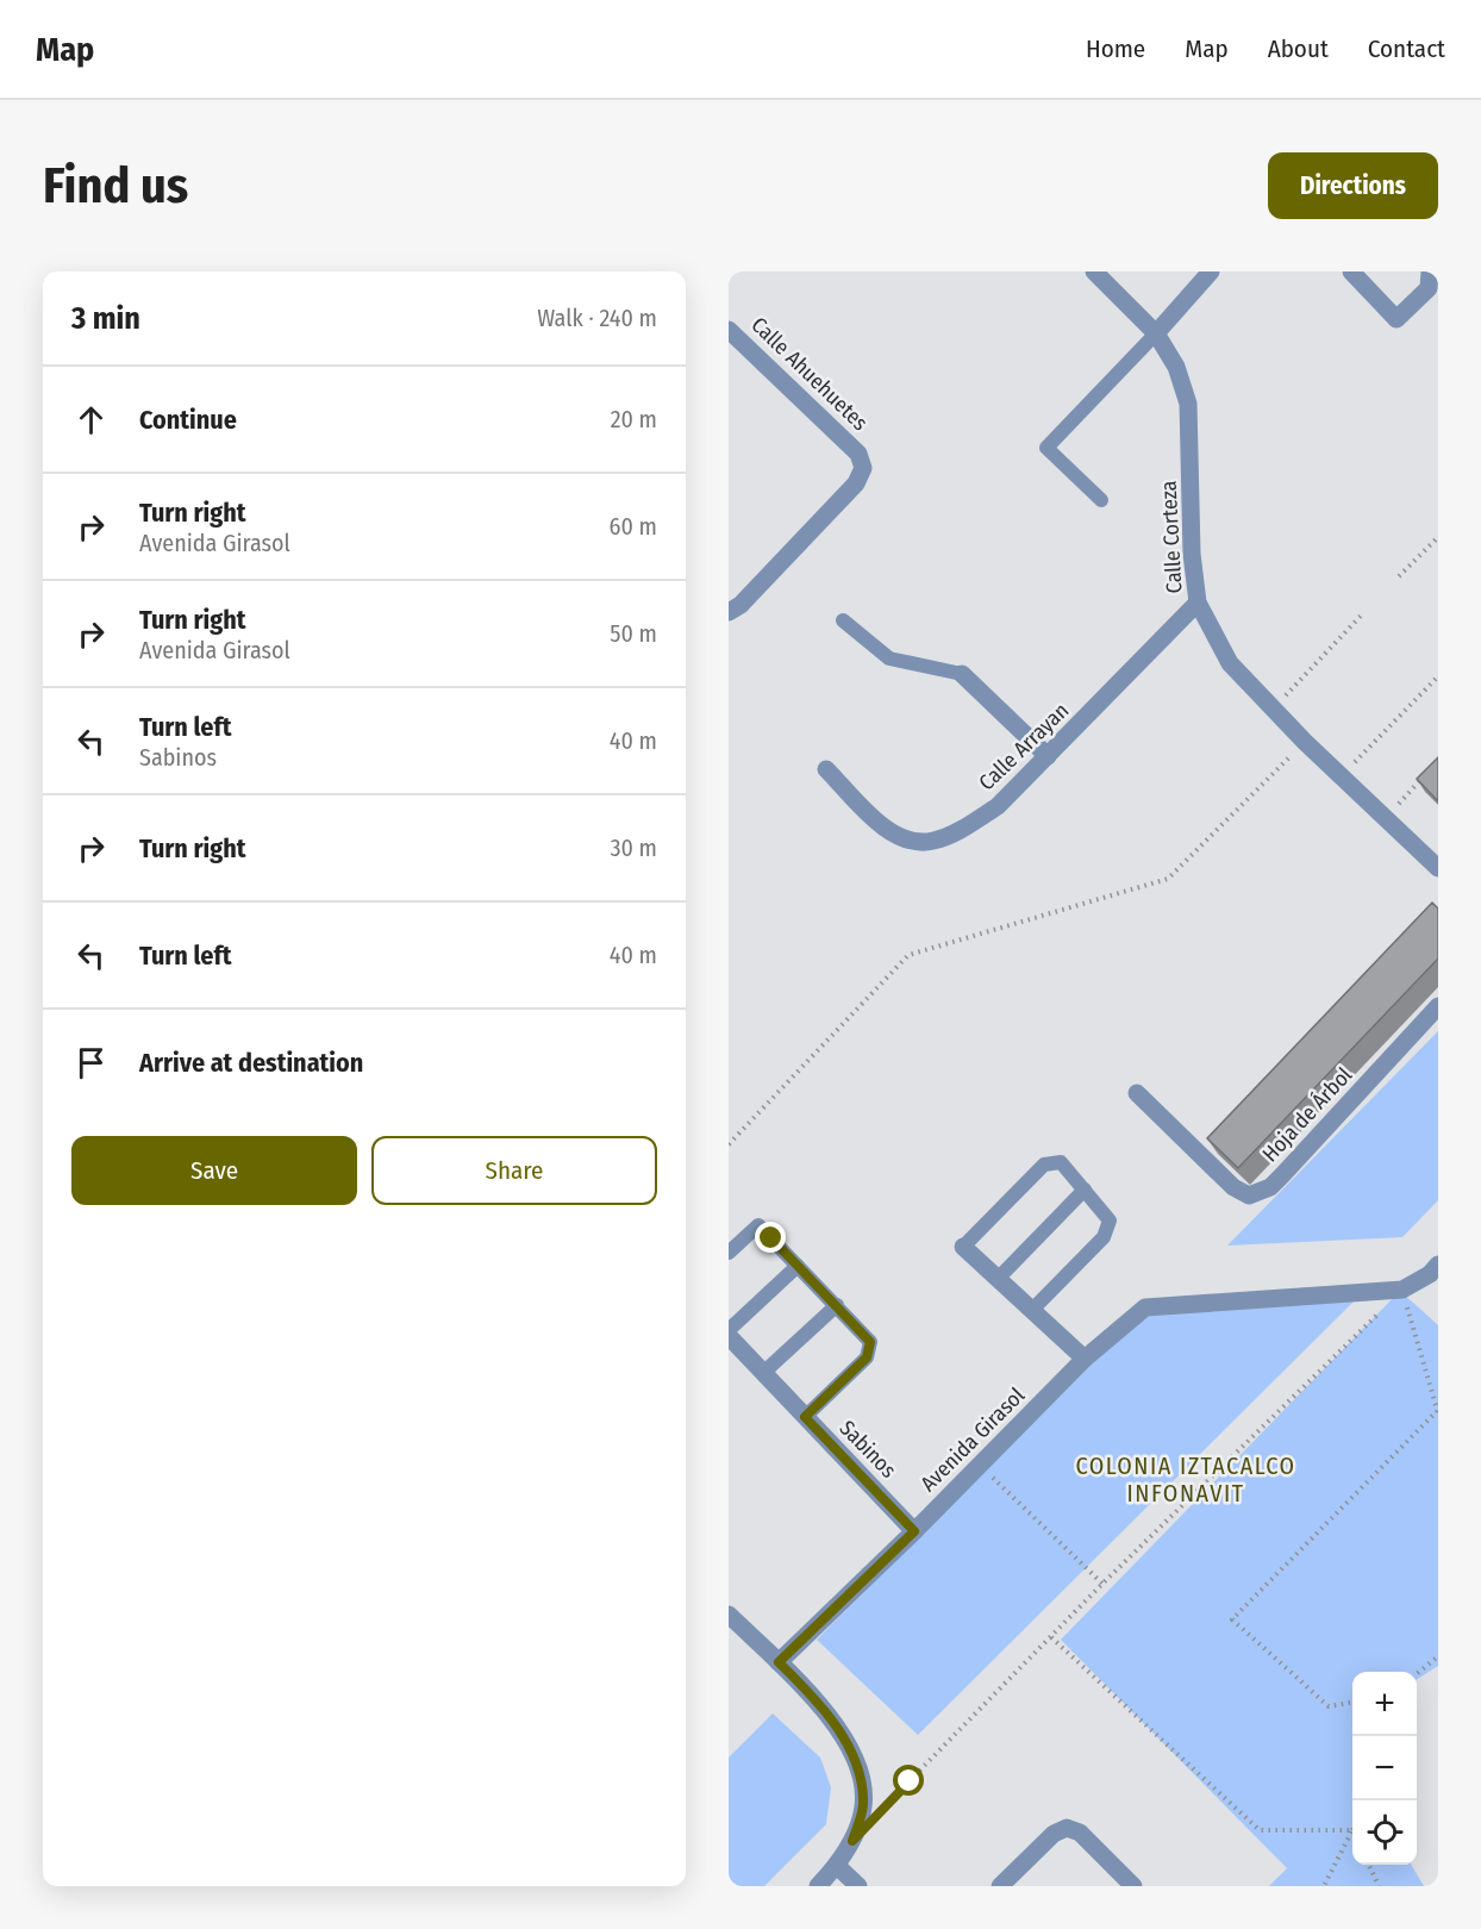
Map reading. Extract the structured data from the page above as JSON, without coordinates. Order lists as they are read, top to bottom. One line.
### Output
{"streets":{"street":["Calle Ahuehuetes","Calle Corteza","Calle Arrayan","Hoja de Árbol","Avenida Girasol","Sabinos"]},"crossings":[["Calle Corteza","Calle Arrayan"],["Avenida Girasol","Sabinos"]],"districts":["COLONIA IZTACALCO INFONAVIT"],"page":{"header":"Map","nav":["Home","Map","About","Contact"],"buttons":["Directions",["Save","Share"]],"title":"Find us","heading":["3 min","Walk · 240 m"],"list":[["Continue","20 m"],["Turn right","Avenida Girasol","60 m"],["Turn right","Avenida Girasol","50 m"],["Turn left","Sabinos","40 m"],["Turn right","30 m"],["Turn left","40 m"],"Arrive at destination"],"map_buttons":["+","−"]}}
